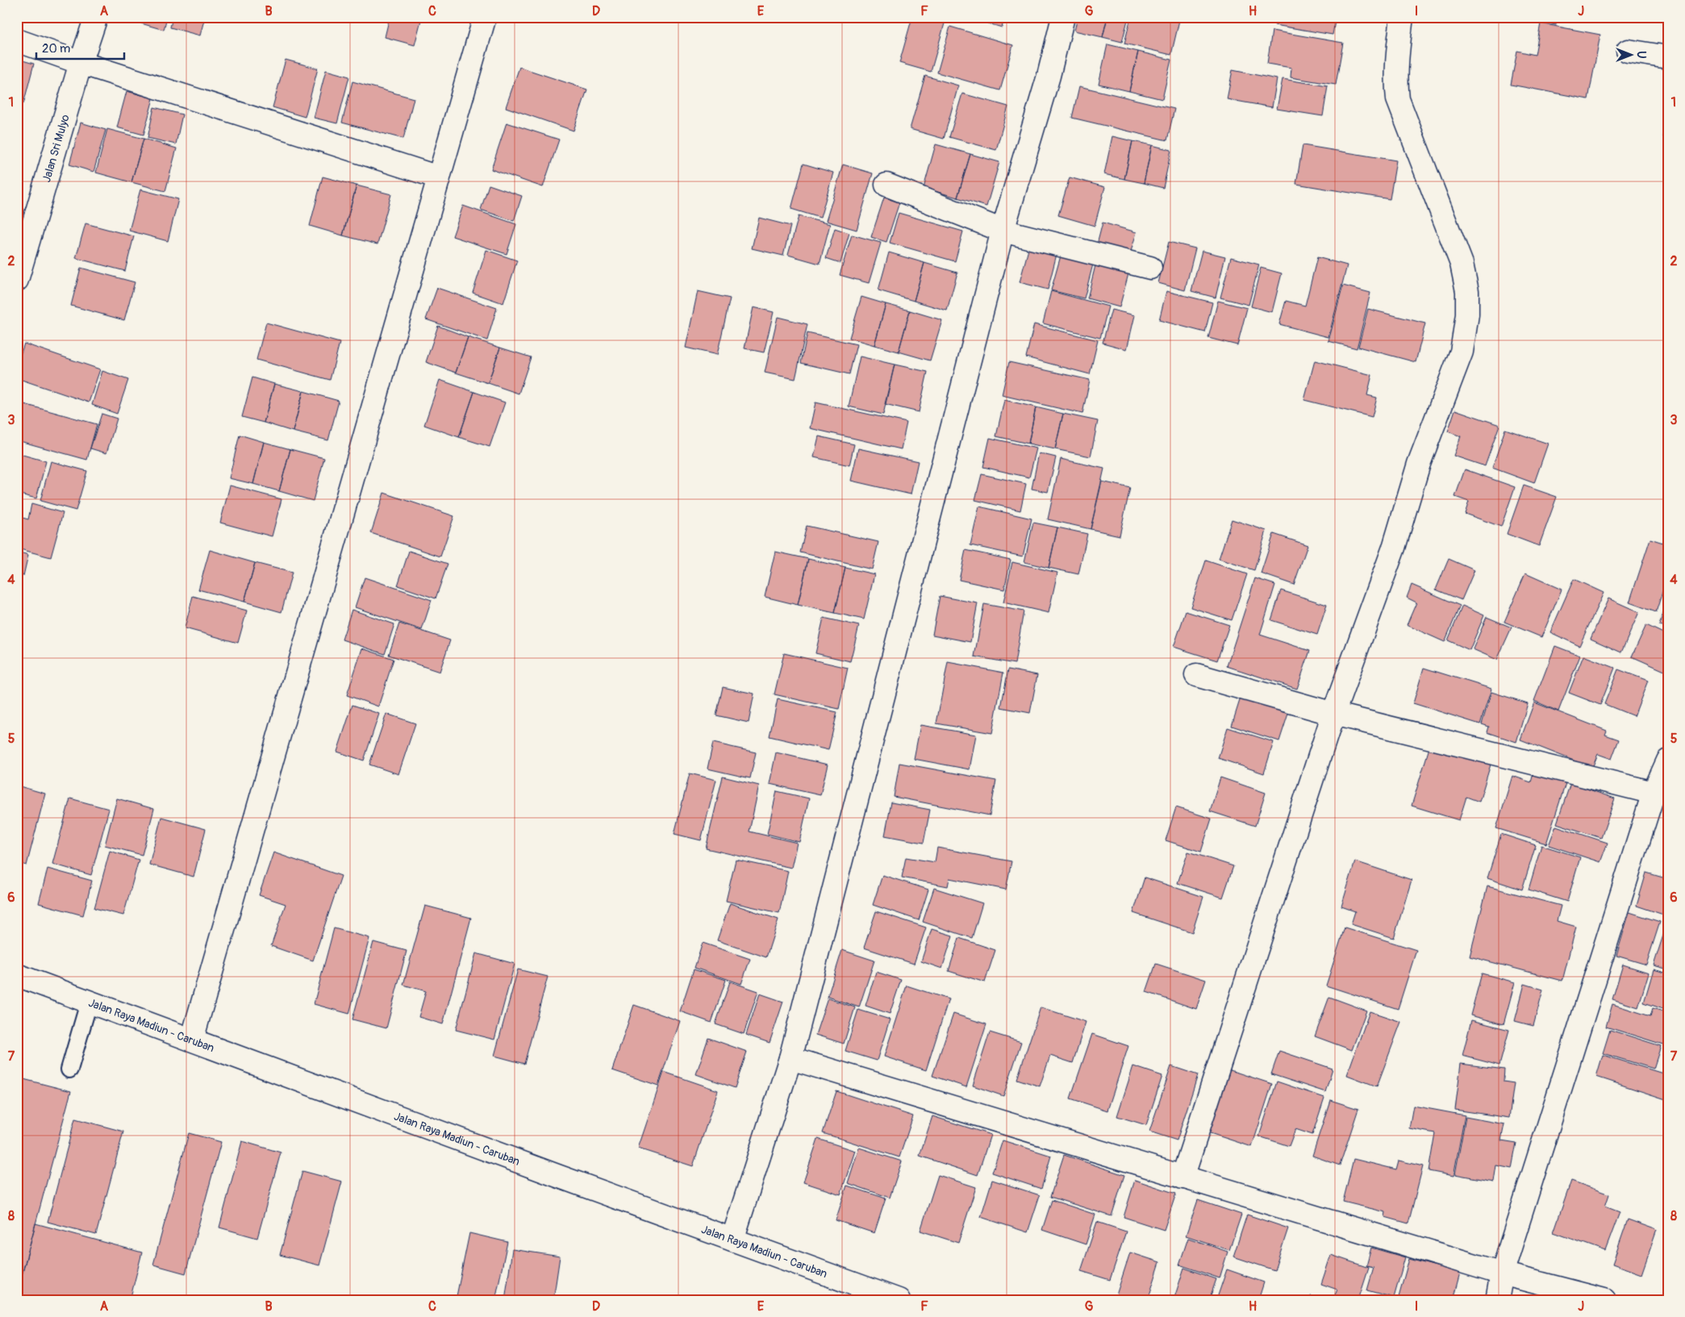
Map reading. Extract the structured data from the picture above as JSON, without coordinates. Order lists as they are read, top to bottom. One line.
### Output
{"streets":{"main road":["Jalan Sri Mulyo","Jalan Raya Madiun - Caruban"]},"scale_bar":"20 m","north":"right","grid":{"columns":["A","B","C","D","E","F","G","H","I","J"],"rows":["1","2","3","4","5","6","7","8"]}}
